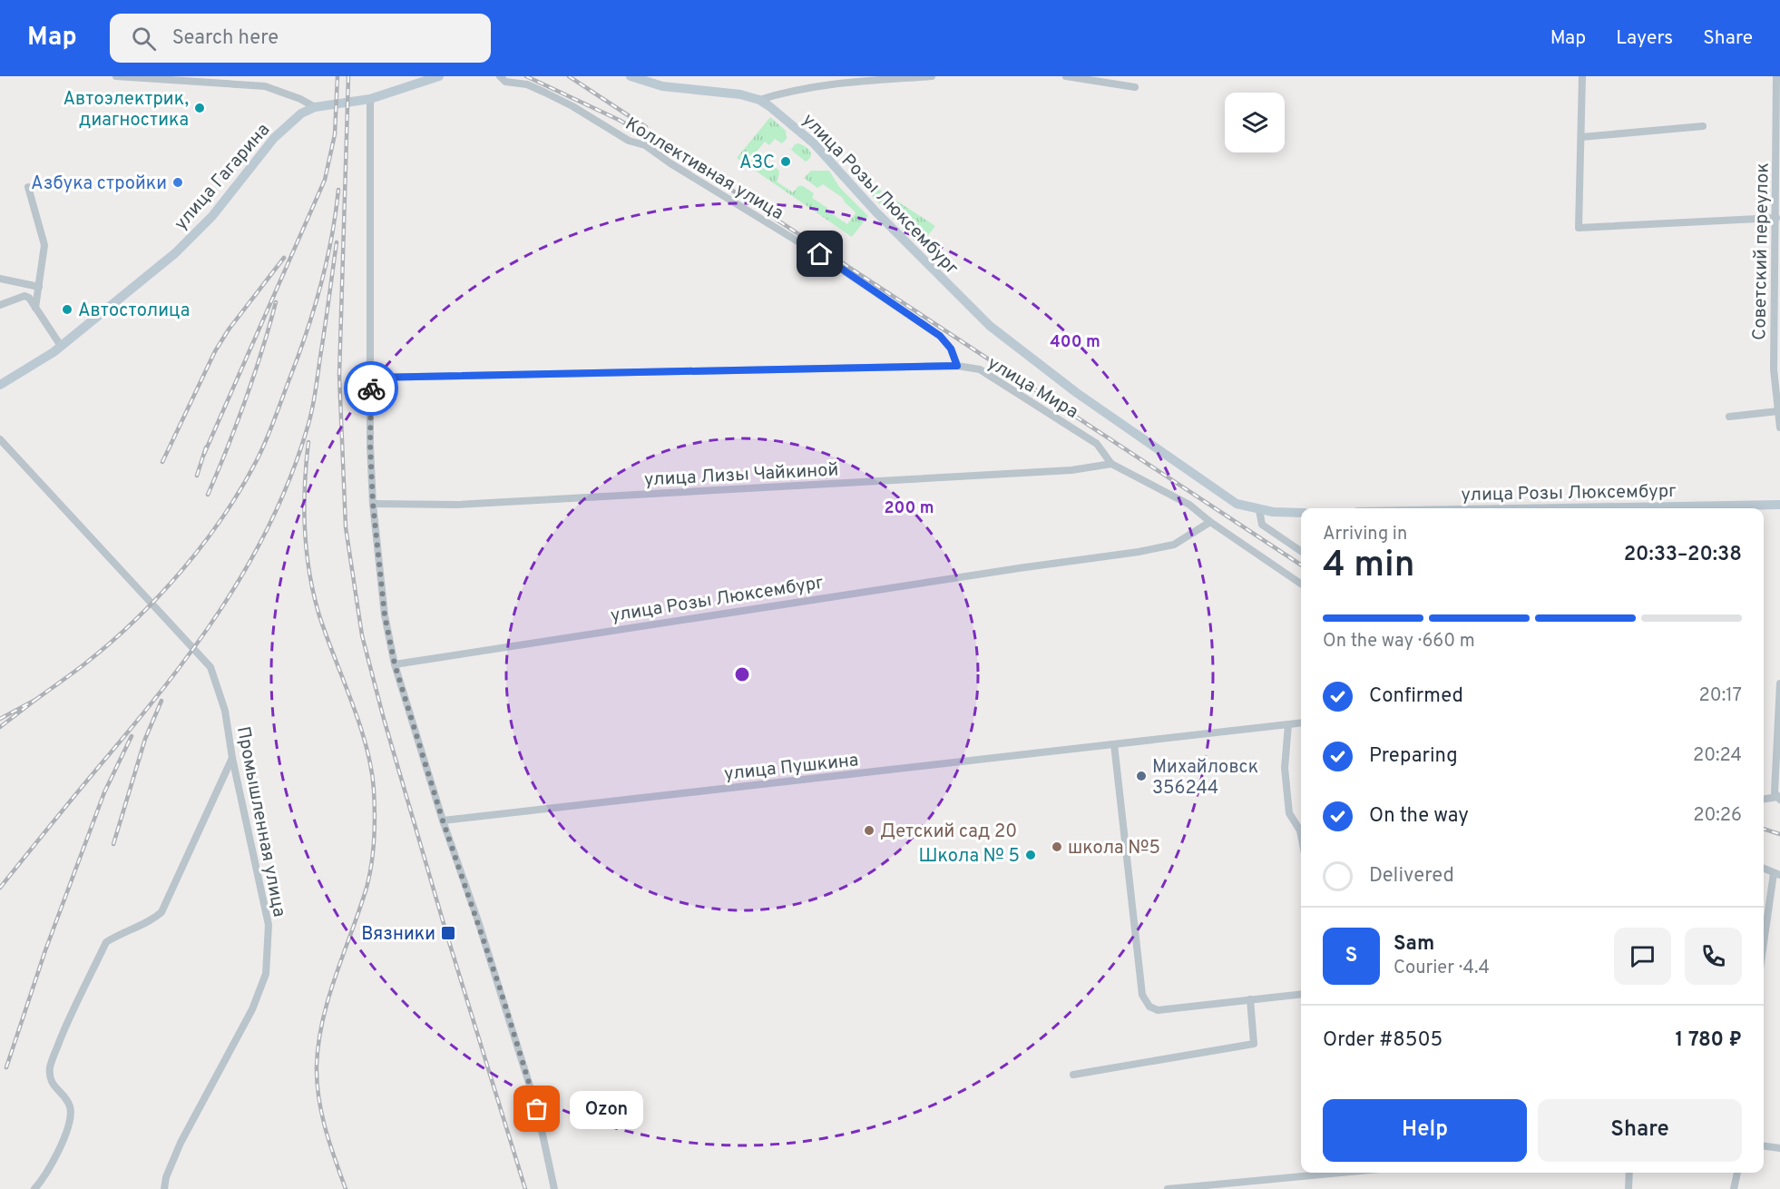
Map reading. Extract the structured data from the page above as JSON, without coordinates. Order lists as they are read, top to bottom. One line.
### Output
{"streets":{"main road":["улица Гагарина","улица Розы Люксембург"],"street":["Коллективная улица","Советский переулок","улица Мира","улица Лизы Чайкиной","улица Пушкина","Промышленная улица"]},"crossings":[["Коллективная улица","улица Мира"],["улица Мира","улица Лизы Чайкиной"]],"places":{"other":["Автоэлектрик, диагностика","АЗС","Азбука стройки","Автостолица","Михайловск 356244","Детский сад 20","школа №5","Школа № 5","Ozon"],"transit":["Вязники"]},"page":{"header":"Map","search":"Search here","nav":["Map","Layers","Share"],"heading":["4 min","Arriving in","20:33–20:38"],"panel":["Sam","Courier · 4.4","Order #8505","1 780 ₽"],"bar":"On the way · 660 m","list":[["Confirmed","20:17"],["Preparing","20:24"],["On the way","20:26"],"Delivered"],"round":"S","buttons":["Help","Share"],"bubble":"Ozon"},"rings":["400 m","200 m"]}
